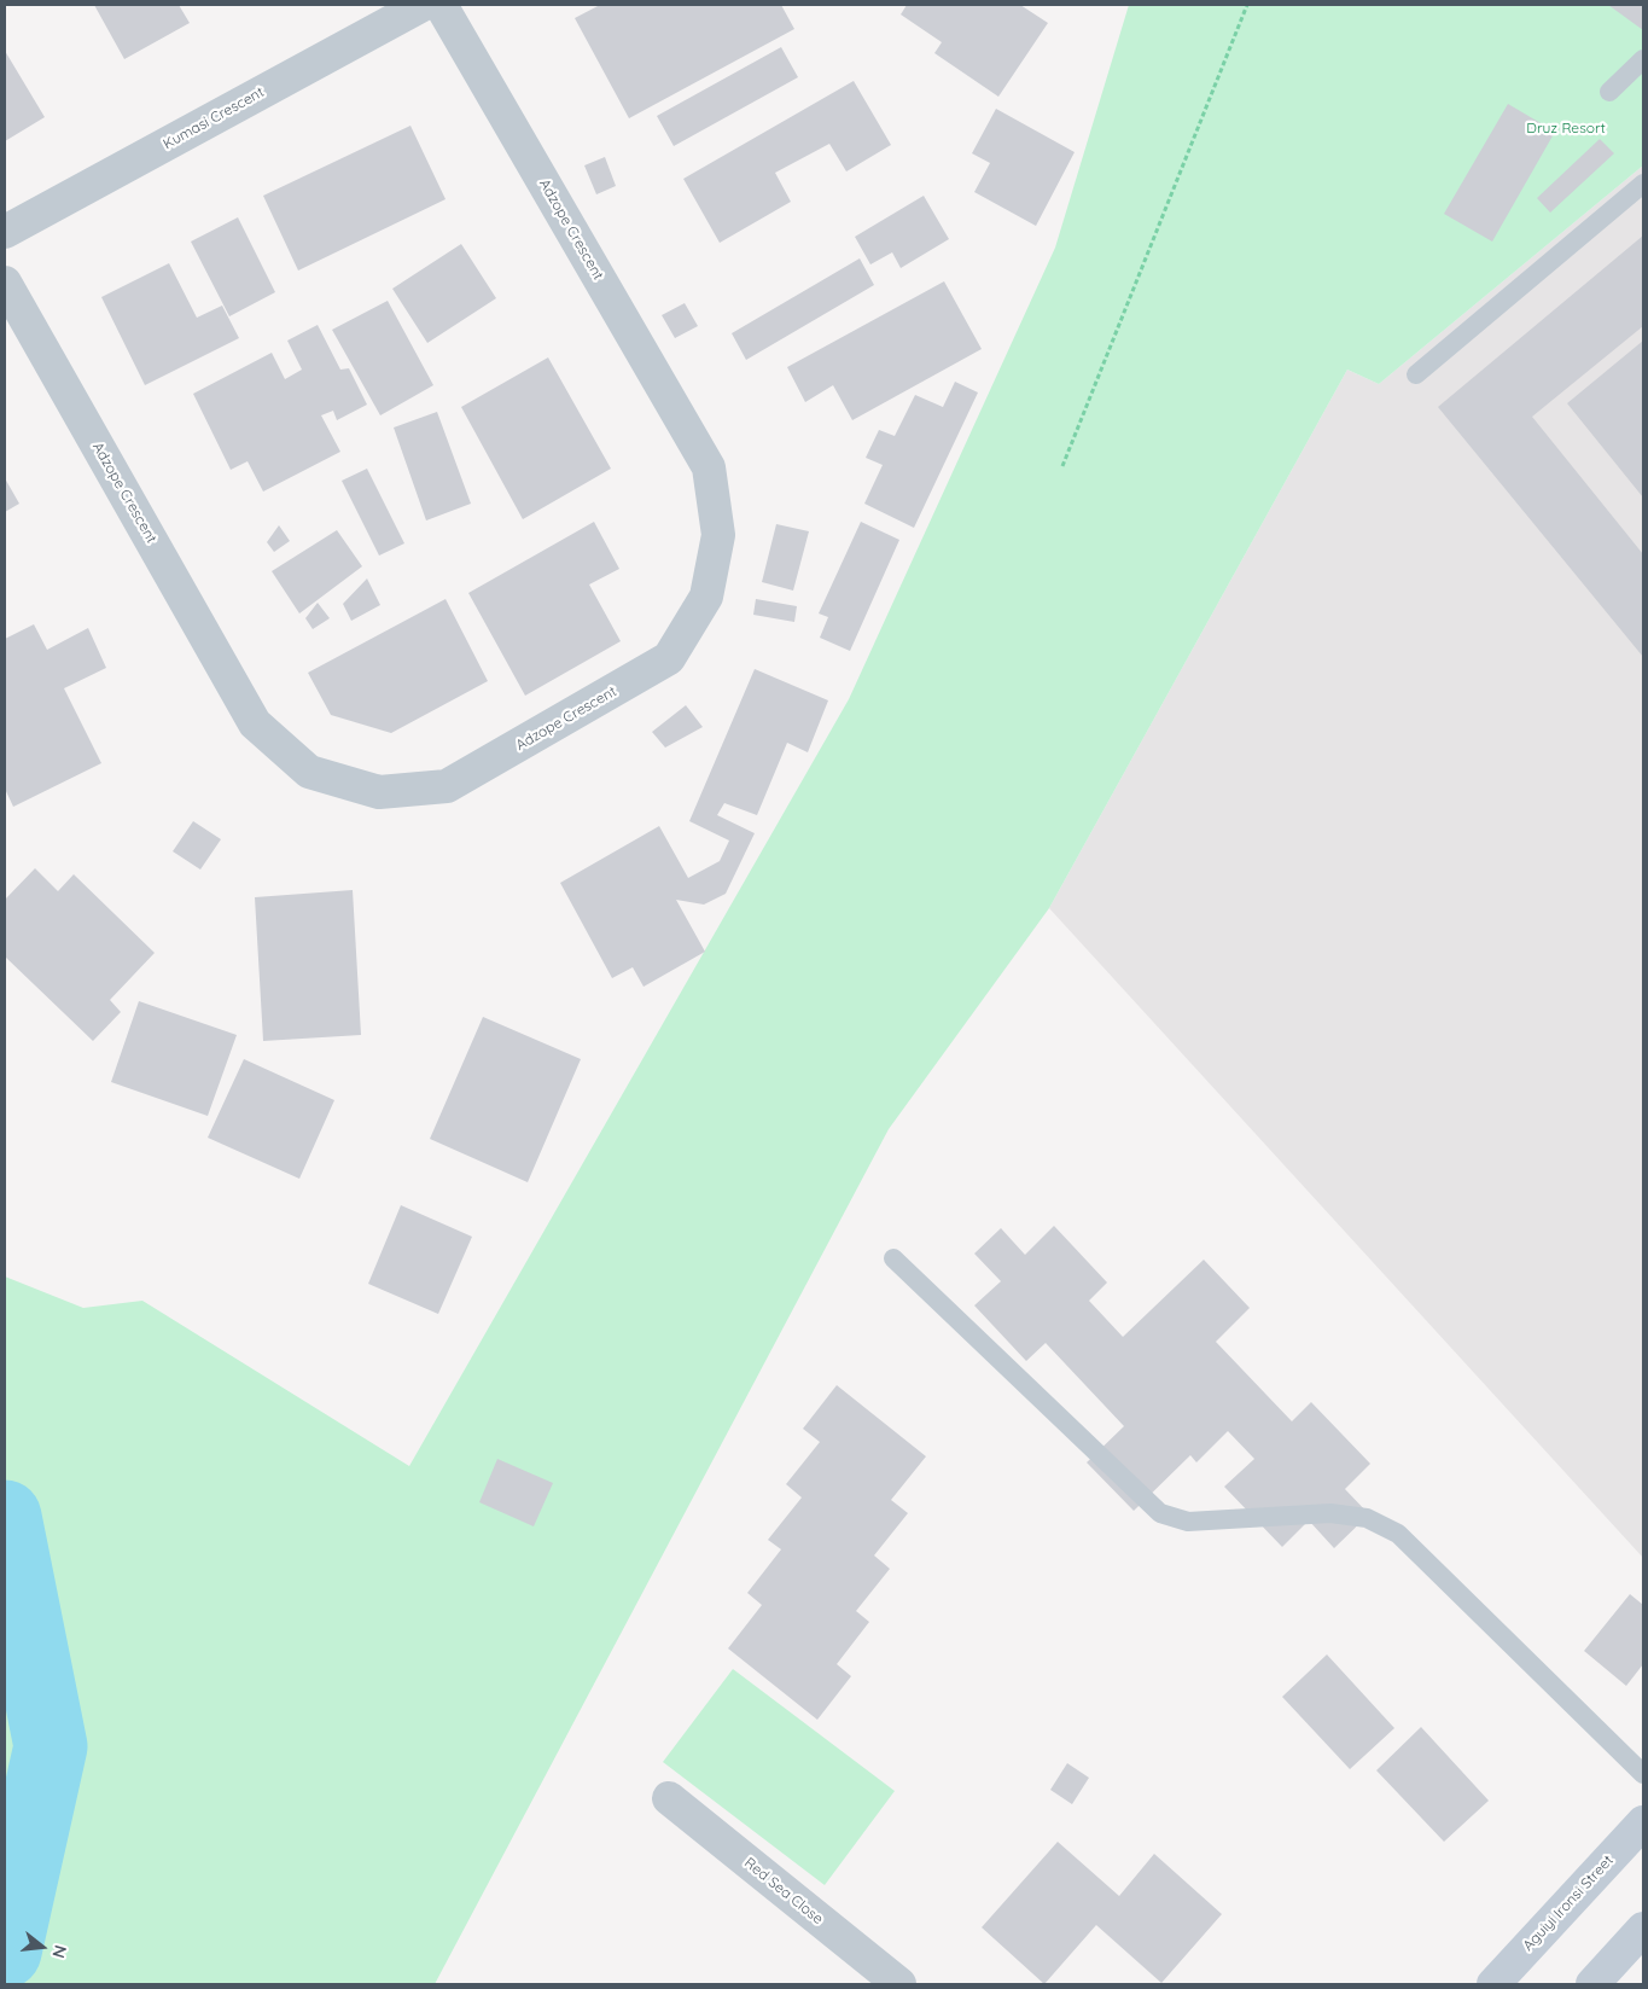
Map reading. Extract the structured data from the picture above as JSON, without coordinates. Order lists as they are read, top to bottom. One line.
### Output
{"streets":{"main road":["Aguiyi Ironsi Street"],"street":["Kumasi Crescent","Adzope Crescent","Red Sea Close"]},"parks":["Druz Resort"],"north":"right"}
